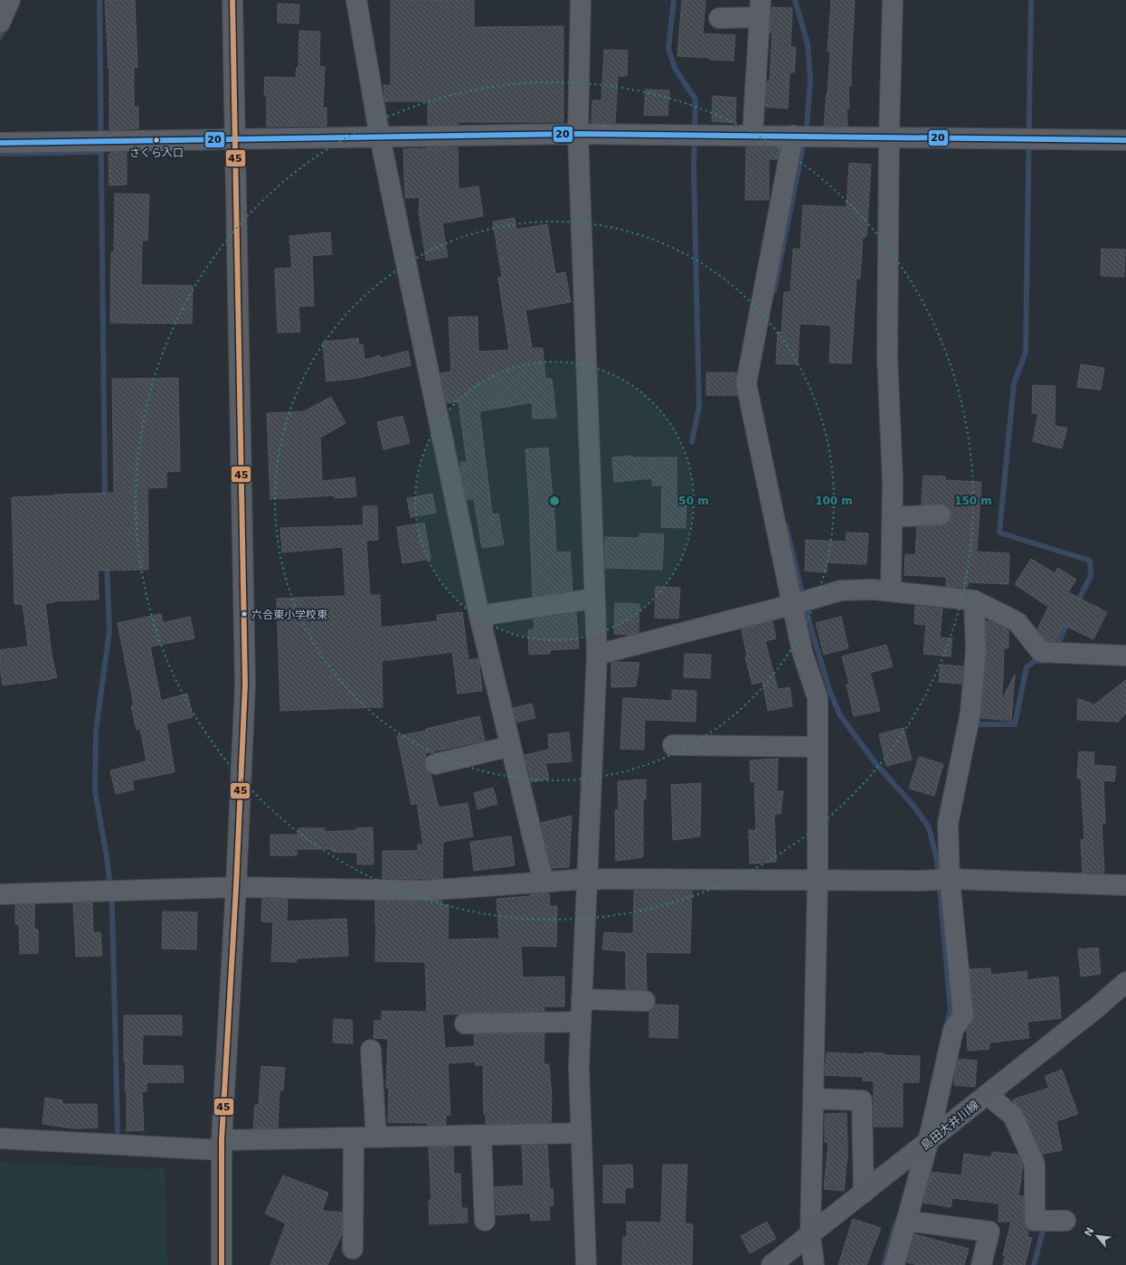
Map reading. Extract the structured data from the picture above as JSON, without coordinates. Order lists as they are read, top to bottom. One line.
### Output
{"streets":{"street":["島田大井川線"]},"places":["さくら入口","六合東小学校東"],"lines":["transit line 45","transit line 20"],"north":"top left","rings":["50 m","100 m","150 m"]}
